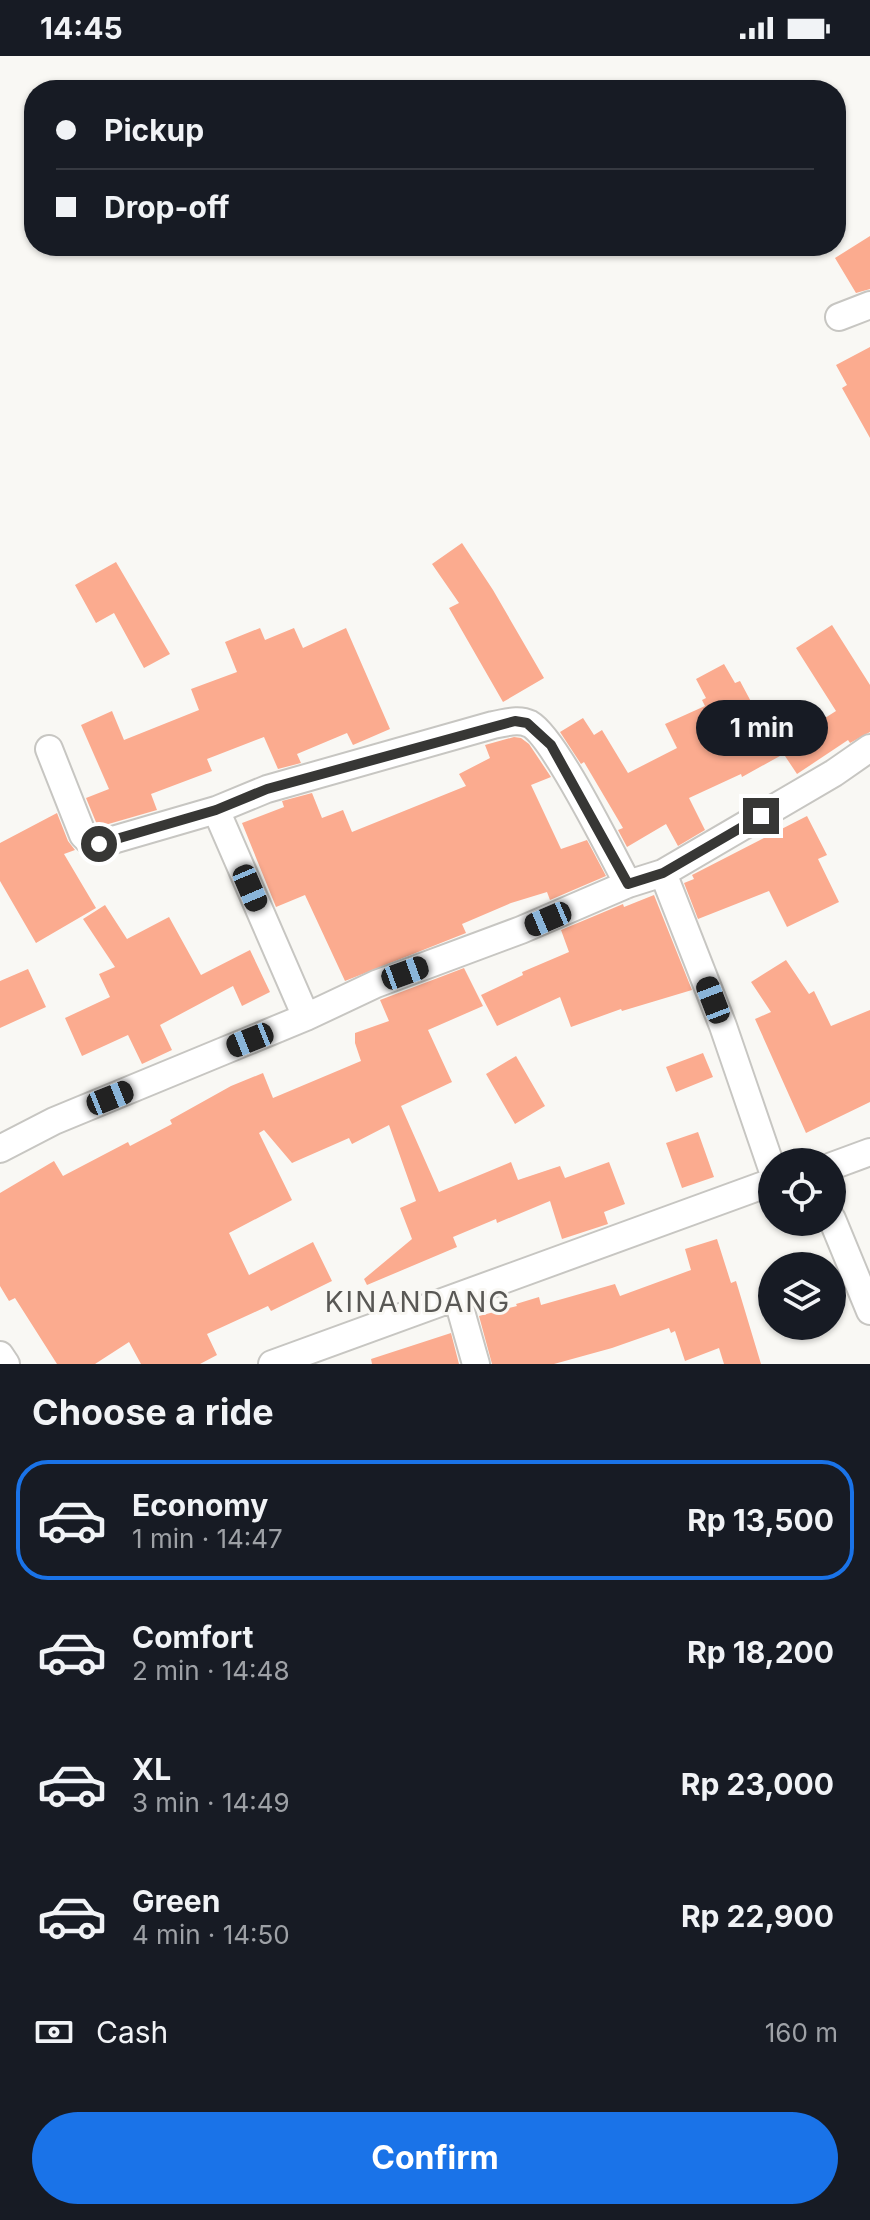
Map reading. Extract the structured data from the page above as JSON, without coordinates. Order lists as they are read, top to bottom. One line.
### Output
{"districts":["KINANDANG"],"page":{"status":"14:45","banner":["Pickup","Drop-off"],"bubble":"1 min","heading":"Choose a ride","list":[{"name":"Economy","note":"1 min · 14:47","value":"Rp 13,500"},{"name":"Comfort","note":"2 min · 14:48","value":"Rp 18,200"},{"name":"XL","note":"3 min · 14:49","value":"Rp 23,000"},{"name":"Green","note":"4 min · 14:50","value":"Rp 22,900"}],"pay":["Cash","160 m"],"buttons":"Confirm"}}
